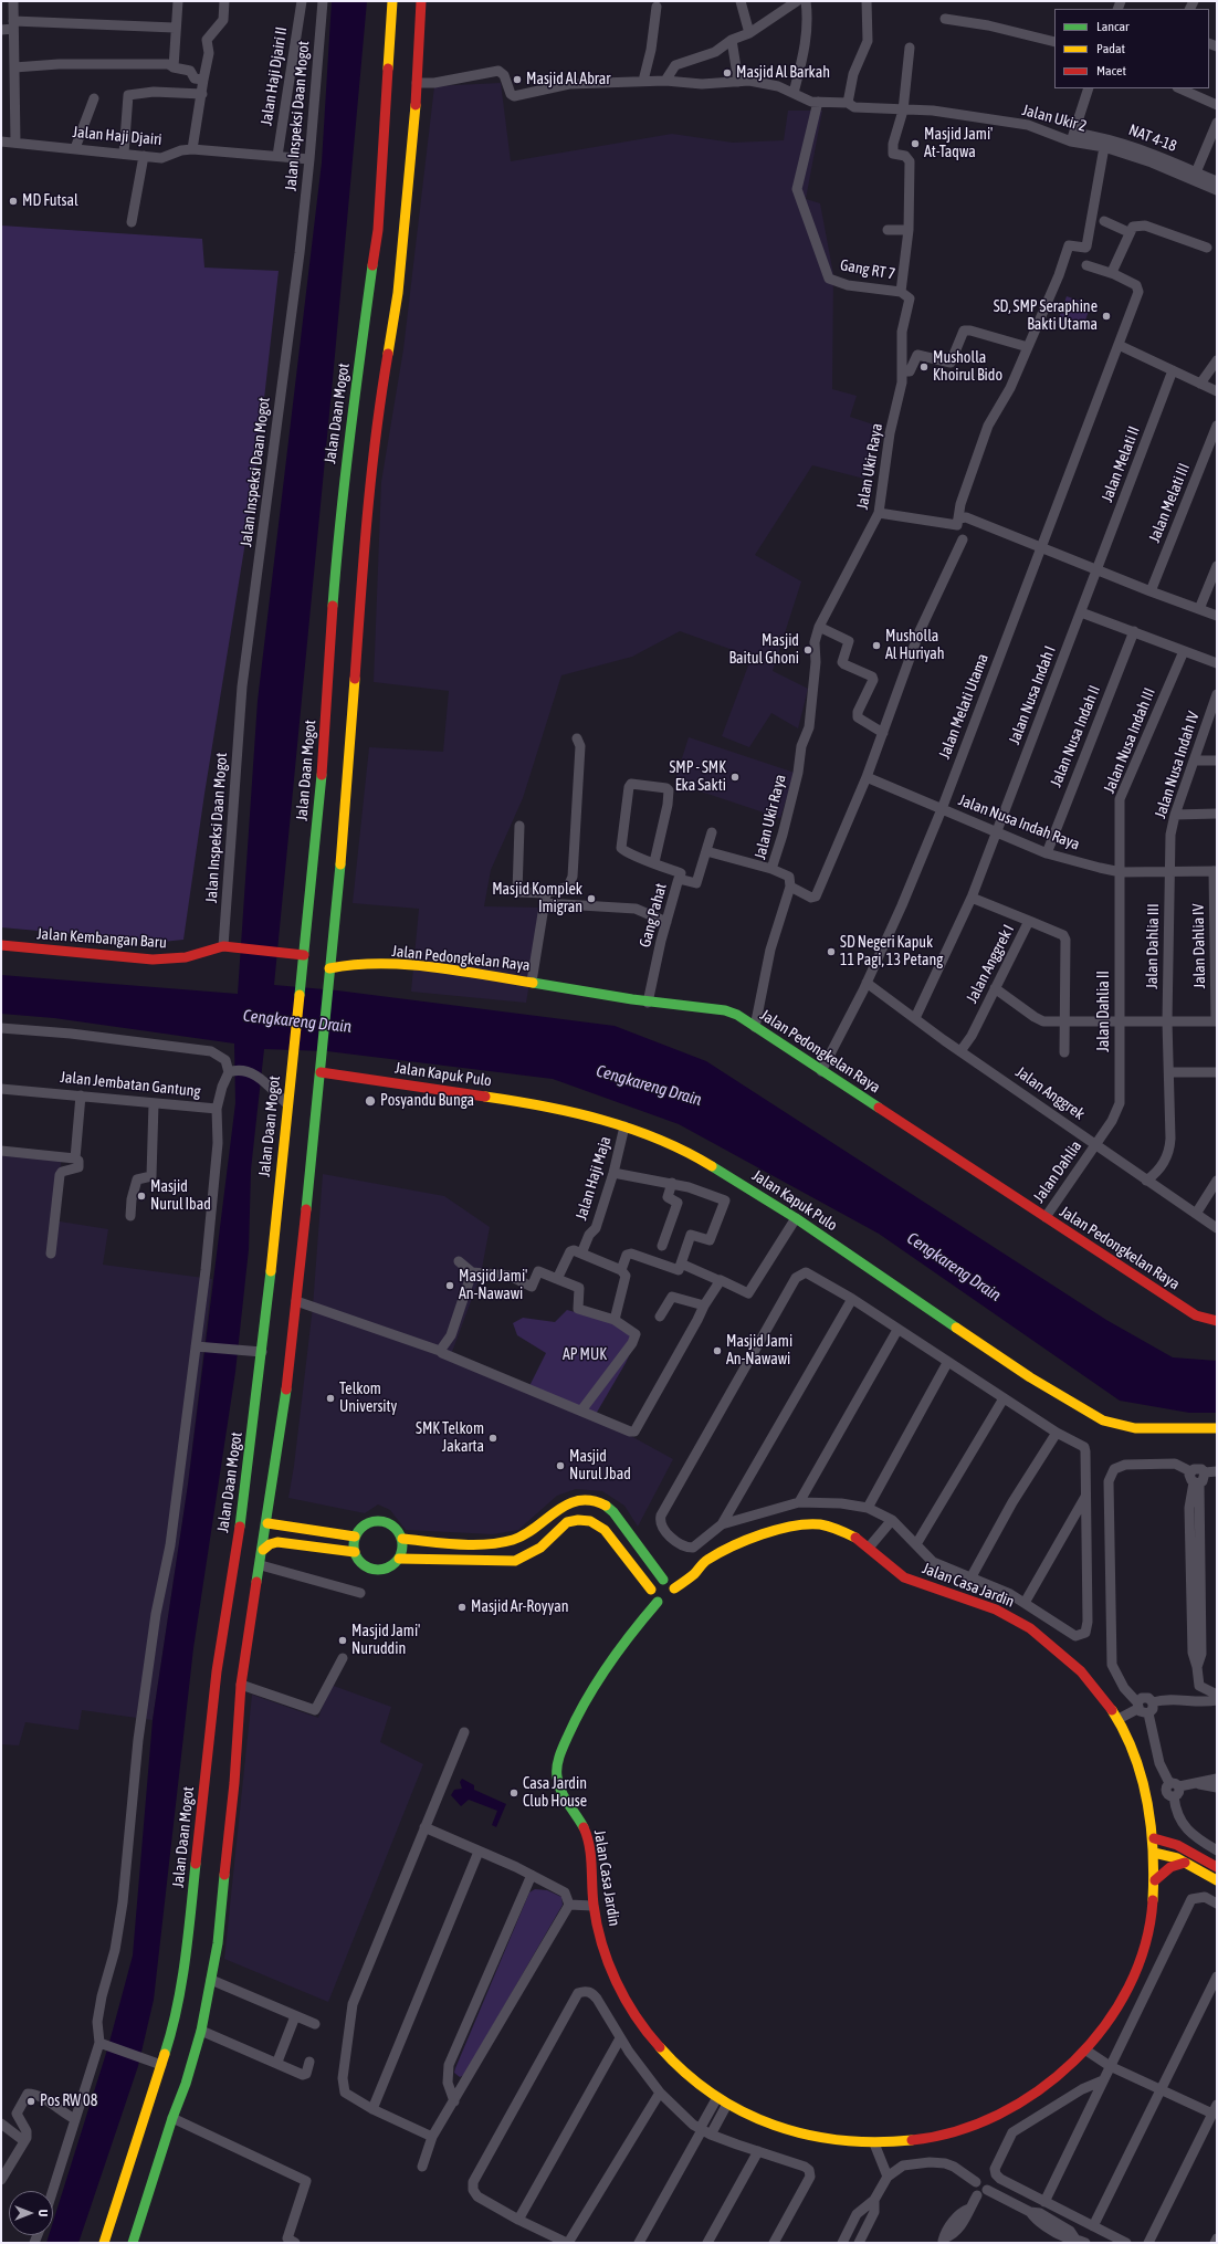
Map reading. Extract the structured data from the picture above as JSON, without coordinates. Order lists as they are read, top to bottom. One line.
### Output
{"streets":{"main road":["Jalan Daan Mogot","Jalan Kembangan Baru","Jalan Pedongkelan Raya","Jalan Kapuk Pulo","Jalan Casa Jardin"],"street":["Jalan Haji Djairi II","Jalan Inspeksi Daan Mogot","Jalan Ukir 2","Jalan Haji Djairi","NAT 4-18","Gang RT 7","Jalan Melati II","Jalan Ukir Raya","Jalan Melati III","Jalan Nusa Indah I","Jalan Melati Utama","Jalan Nusa Indah II","Jalan Nusa Indah III","Jalan Nusa Indah IV","Jalan Nusa Indah Raya","Gang Pahat","Jalan Dahlia III","Jalan Dahlia IV","Jalan Anggrek I","Jalan Dahlia II","Jalan Jembatan Gantung","Jalan Anggrek","Jalan Dahlia","Jalan Haji Maja"]},"crossings":[["Jalan Haji Djairi II","Jalan Haji Djairi"],["Jalan Inspeksi Daan Mogot","Jalan Haji Djairi"],["Jalan Inspeksi Daan Mogot","Jalan Kembangan Baru"],["Jalan Ukir 2","NAT 4-18"],["Jalan Ukir 2","Jalan Ukir Raya"],["Gang RT 7","Jalan Ukir Raya"],["Jalan Daan Mogot","Jalan Kembangan Baru"],["Jalan Daan Mogot","Jalan Pedongkelan Raya"],["Jalan Daan Mogot","Jalan Kapuk Pulo"],["Jalan Melati II","Jalan Nusa Indah I"],["Jalan Nusa Indah I","Jalan Nusa Indah Raya"],["Jalan Melati Utama","Jalan Nusa Indah Raya"],["Jalan Melati Utama","Jalan Pedongkelan Raya"],["Jalan Melati Utama","Jalan Anggrek"],["Jalan Nusa Indah II","Jalan Nusa Indah Raya"],["Jalan Nusa Indah III","Jalan Nusa Indah Raya"],["Jalan Nusa Indah III","Jalan Dahlia II"],["Jalan Nusa Indah IV","Jalan Nusa Indah Raya"],["Jalan Nusa Indah IV","Jalan Dahlia III"],["Jalan Nusa Indah Raya","Jalan Dahlia III"],["Jalan Nusa Indah Raya","Jalan Dahlia IV"],["Jalan Nusa Indah Raya","Jalan Dahlia II"],["Gang Pahat","Jalan Pedongkelan Raya"],["Jalan Pedongkelan Raya","Jalan Dahlia"],["Jalan Anggrek I","Jalan Anggrek"],["Jalan Dahlia II","Jalan Anggrek"],["Jalan Dahlia II","Jalan Dahlia"],["Jalan Kapuk Pulo","Jalan Haji Maja"],["Jalan Anggrek","Jalan Dahlia"]],"water":["Cengkareng Drain"],"parks":["AP MUK"],"places":["Masjid Al Barkah","Masjid Al Abrar","Masjid Jami' At-Taqwa","MD Futsal","SD, SMP Seraphine Bakti Utama","Musholla Khoirul Bido","Musholla Al Huriyah","Masjid Baitul Ghoni","SMP - SMK Eka Sakti","Masjid Komplek Imigran","SD Negeri Kapuk 11 Pagi, 13 Petang","Posyandu Bunga","Masjid Nurul Ibad","Masjid Jami' An-Nawawi","Masjid Jami An-Nawawi","Telkom University","SMK Telkom Jakarta","Masjid Nurul Jbad","Masjid Ar-Royyan","Masjid Jami' Nuruddin","Casa Jardin Club House","Pos RW 08"],"legend":["Lancar","Padat","Macet"],"north":"right"}
